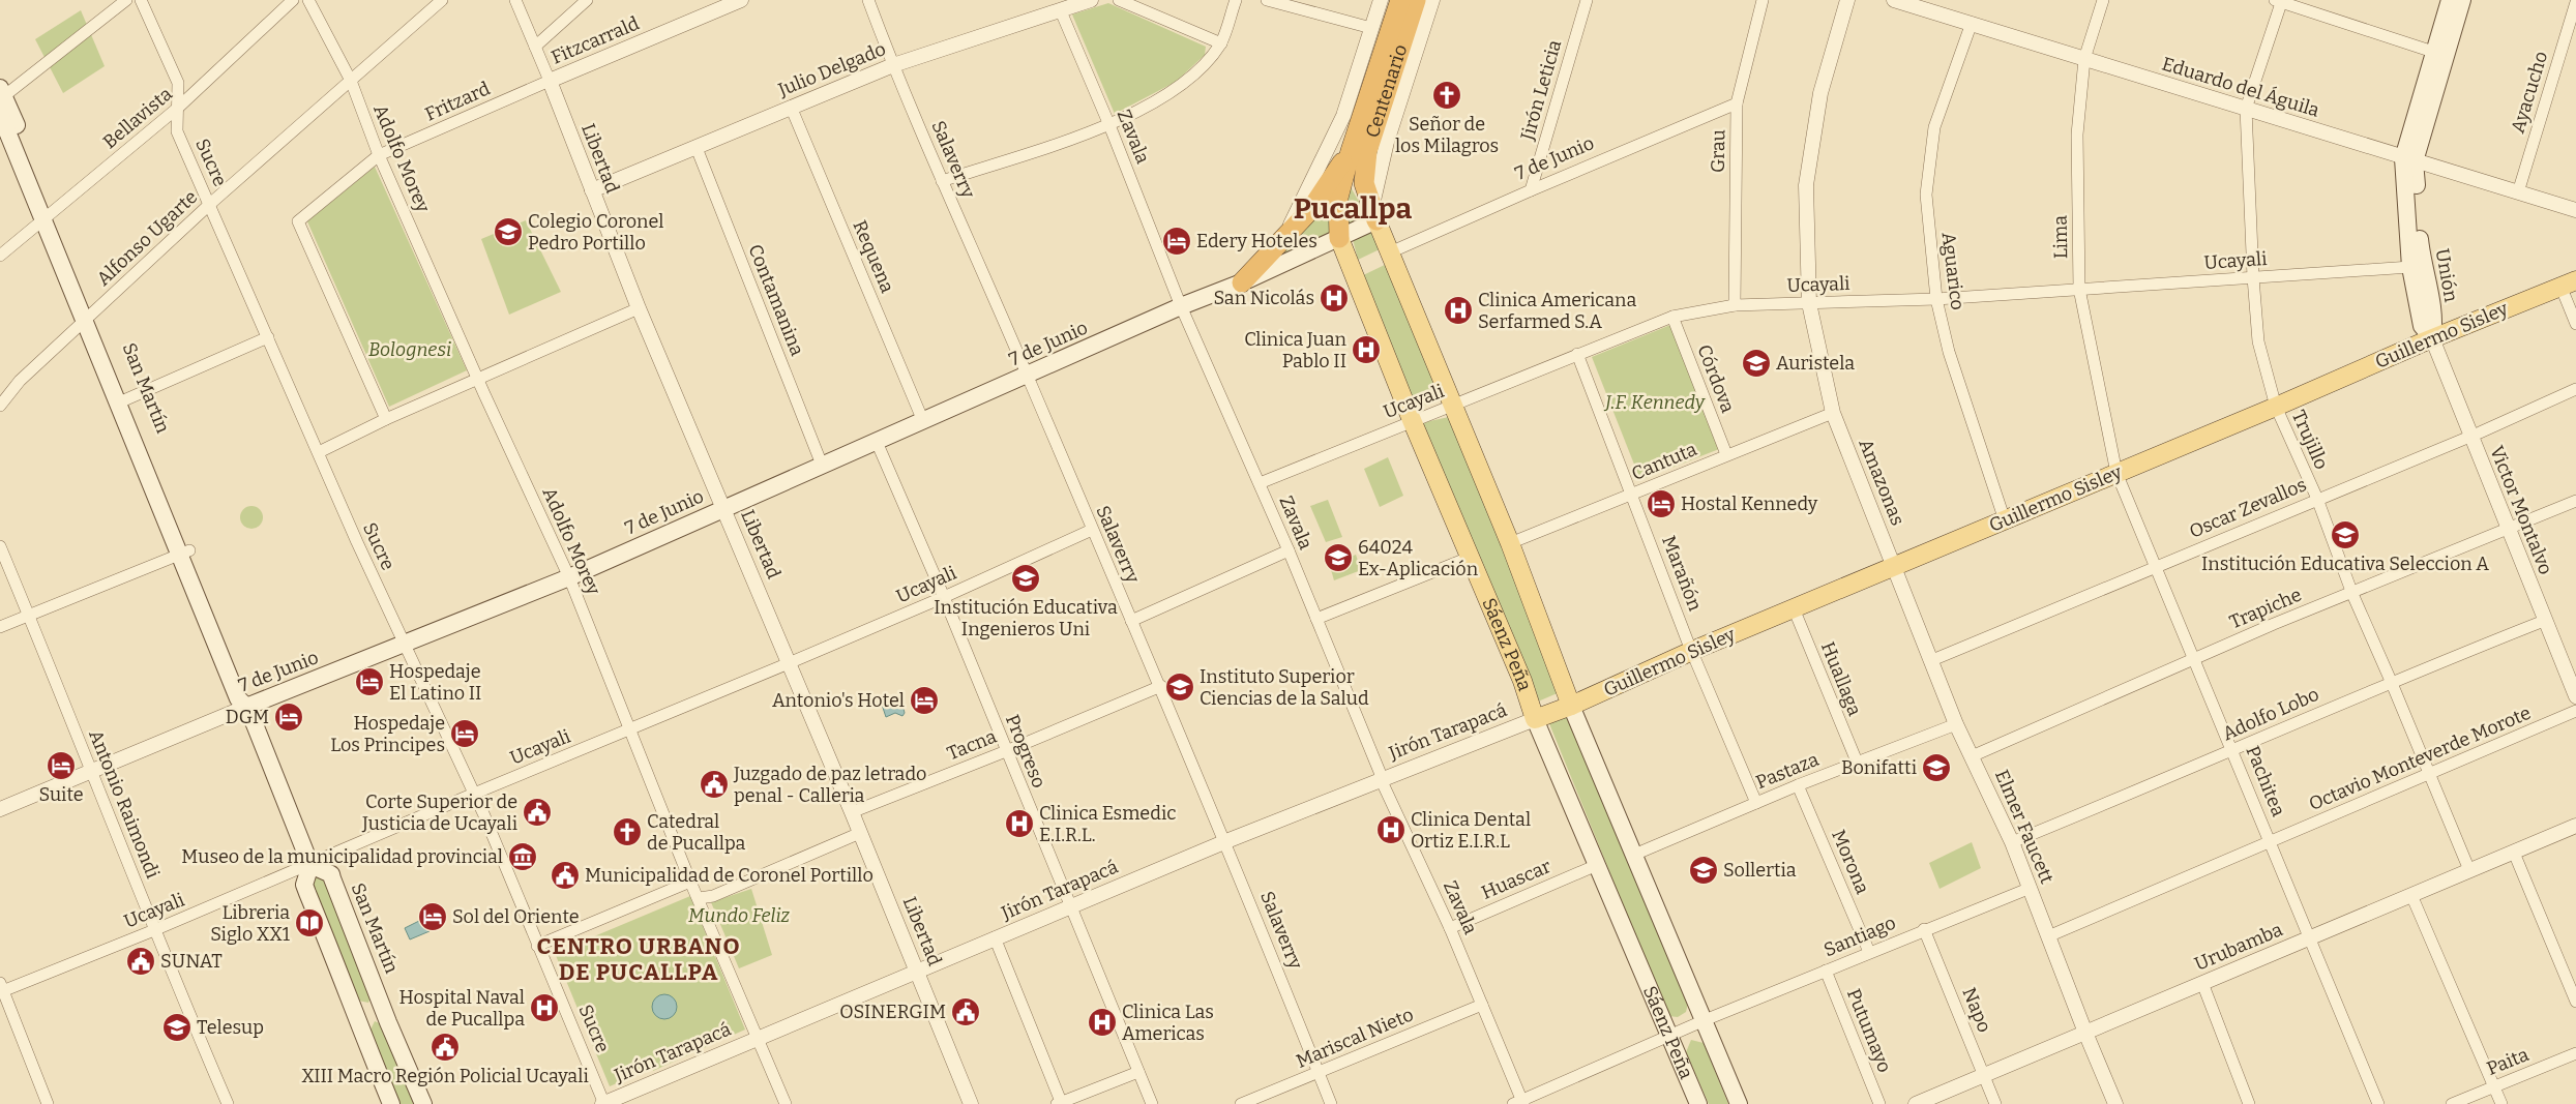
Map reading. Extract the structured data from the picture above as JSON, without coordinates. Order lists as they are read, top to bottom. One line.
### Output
{"streets":{"highway":["Centenario","Sáenz Peña"],"main road":["7 de Junio","Unión","Guillermo Sisley","San Martín"],"street":["Fitzcarrald","Julio Delgado","Eduardo del Águila","Jirón Leticia","Ayacucho","Fritzard","Bellavista","Zavala","Grau","Adolfo Morey","Libertad","Salaverry","Sucre","Lima","Alfonso Ugarte","Requena","Ucayali","Aguarico","Contamanina","Córdova","Trujillo","Cantuta","Amazonas","Oscar Zevallos","Victor Montalvo","Marañón","Trapiche","Huallaga","Adolfo Lobo","Jirón Tarapacá","Tacna","Progreso","Octavio Monteverde Morote","Pastaza","Pachitea","Antonio Raimondi","Elmer Faucett","Morona","Huascar","Santiago","Urubamba","Napo","Putumayo","Mariscal Nieto","Paita"]},"crossings":[["Fitzcarrald","Fritzard"],["Fitzcarrald","Libertad"],["Julio Delgado","Zavala"],["Julio Delgado","Libertad"],["Julio Delgado","Salaverry"],["Julio Delgado","Requena"],["Julio Delgado","Contamanina"],["Eduardo del Águila","Ayacucho"],["Eduardo del Águila","Lima"],["Eduardo del Águila","Aguarico"],["Eduardo del Águila","Unión"],["Eduardo del Águila","Trujillo"],["Jirón Leticia","7 de Junio"],["Centenario","Sáenz Peña"],["Fritzard","Adolfo Morey"],["Fritzard","Libertad"],["Bellavista","Sucre"],["Bellavista","San Martín"],["Zavala","7 de Junio"],["Zavala","Ucayali"],["Zavala","Jirón Tarapacá"],["Zavala","Huascar"],["Zavala","Santiago"],["Zavala","Mariscal Nieto"],["Grau","7 de Junio"],["Grau","Ucayali"],["Adolfo Morey","7 de Junio"],["Adolfo Morey","Alfonso Ugarte"],["Adolfo Morey","Ucayali"],["Adolfo Morey","Jirón Tarapacá"],["Libertad","7 de Junio"],["Libertad","Ucayali"],["Libertad","Jirón Tarapacá"],["Libertad","Tacna"],["7 de Junio","Salaverry"],["7 de Junio","Sucre"],["7 de Junio","Requena"],["7 de Junio","Contamanina"],["7 de Junio","San Martín"],["7 de Junio","Sáenz Peña"],["7 de Junio","Progreso"],["7 de Junio","Antonio Raimondi"],["Salaverry","Ucayali"],["Salaverry","Jirón Tarapacá"],["Salaverry","Tacna"],["Salaverry","Mariscal Nieto"],["Sucre","Alfonso Ugarte"],["Sucre","Ucayali"],["Sucre","Jirón Tarapacá"],["Lima","Ucayali"],["Lima","Guillermo Sisley"],["Lima","Pachitea"],["Alfonso Ugarte","San Martín"],["Ucayali","Aguarico"],["Ucayali","Unión"],["Ucayali","Córdova"],["Ucayali","San Martín"],["Ucayali","Trujillo"],["Ucayali","Amazonas"],["Ucayali","Marañón"],["Ucayali","Sáenz Peña"],["Ucayali","Progreso"],["Ucayali","Antonio Raimondi"],["Aguarico","Guillermo Sisley"],["Unión","Guillermo Sisley"],["Unión","Victor Montalvo"],["Guillermo Sisley","Trujillo"],["Guillermo Sisley","Amazonas"],["Guillermo Sisley","Victor Montalvo"],["Guillermo Sisley","Marañón"],["Guillermo Sisley","Sáenz Peña"],["Guillermo Sisley","Huallaga"],["Guillermo Sisley","Jirón Tarapacá"],["Guillermo Sisley","Pachitea"],["Guillermo Sisley","Elmer Faucett"],["Córdova","Cantuta"],["Trujillo","Oscar Zevallos"],["Trujillo","Trapiche"],["Trujillo","Adolfo Lobo"],["Trujillo","Octavio Monteverde Morote"],["Trujillo","Urubamba"],["Cantuta","Amazonas"],["Cantuta","Marañón"],["Cantuta","Sáenz Peña"],["Amazonas","Elmer Faucett"],["Oscar Zevallos","Victor Montalvo"],["Oscar Zevallos","Pachitea"],["Oscar Zevallos","Elmer Faucett"],["Victor Montalvo","Trapiche"],["Victor Montalvo","Adolfo Lobo"],["Marañón","Pastaza"],["Trapiche","Pachitea"],["Trapiche","Elmer Faucett"],["Sáenz Peña","Jirón Tarapacá"],["Sáenz Peña","Pastaza"],["Sáenz Peña","Huascar"],["Sáenz Peña","Santiago"],["Huallaga","Pastaza"],["Adolfo Lobo","Pachitea"],["Adolfo Lobo","Elmer Faucett"],["Jirón Tarapacá","Progreso"],["Tacna","Progreso"],["Octavio Monteverde Morote","Pachitea"],["Octavio Monteverde Morote","Elmer Faucett"],["Pastaza","Elmer Faucett"],["Pastaza","Morona"],["Pachitea","Urubamba"],["Elmer Faucett","Santiago"],["Elmer Faucett","Urubamba"],["Morona","Santiago"],["Santiago","Napo"],["Santiago","Putumayo"],["Urubamba","Napo"]],"districts":["Pucallpa","CENTRO URBANO DE PUCALLPA"],"parks":["Bolognesi","J.F. Kennedy","Mundo Feliz"],"places":{"church":["Señor de los Milagros","Catedral de Pucallpa"],"school or university":["Colegio Coronel Pedro Portillo","Auristela","Institución Educativa Seleccion A","64024 Ex-Aplicación","Institución Educativa Ingenieros Uni","Instituto Superior Ciencias de la Salud","Bonifatti","Sollertia","Telesup"],"hotel":["Edery Hoteles","Hostal Kennedy","Hospedaje El Latino II","Antonio's Hotel","DGM","Hospedaje Los Principes","Suite","Sol del Oriente"],"hospital":["San Nicolás","Clinica Americana Serfarmed S.A","Clinica Juan Pablo II","Clinica Esmedic E.I.R.L.","Clinica Dental Ortiz E.I.R.L","Hospital Naval de Pucallpa","Clinica Las Americas"],"public building":["Juzgado de paz letrado penal - Calleria","Corte Superior de Justicia de Ucayali","Municipalidad de Coronel Portillo","SUNAT","OSINERGIM","XIII Macro Región Policial Ucayali"],"museum":["Museo de la municipalidad provincial"],"library":["Libreria Siglo XX1"]}}
